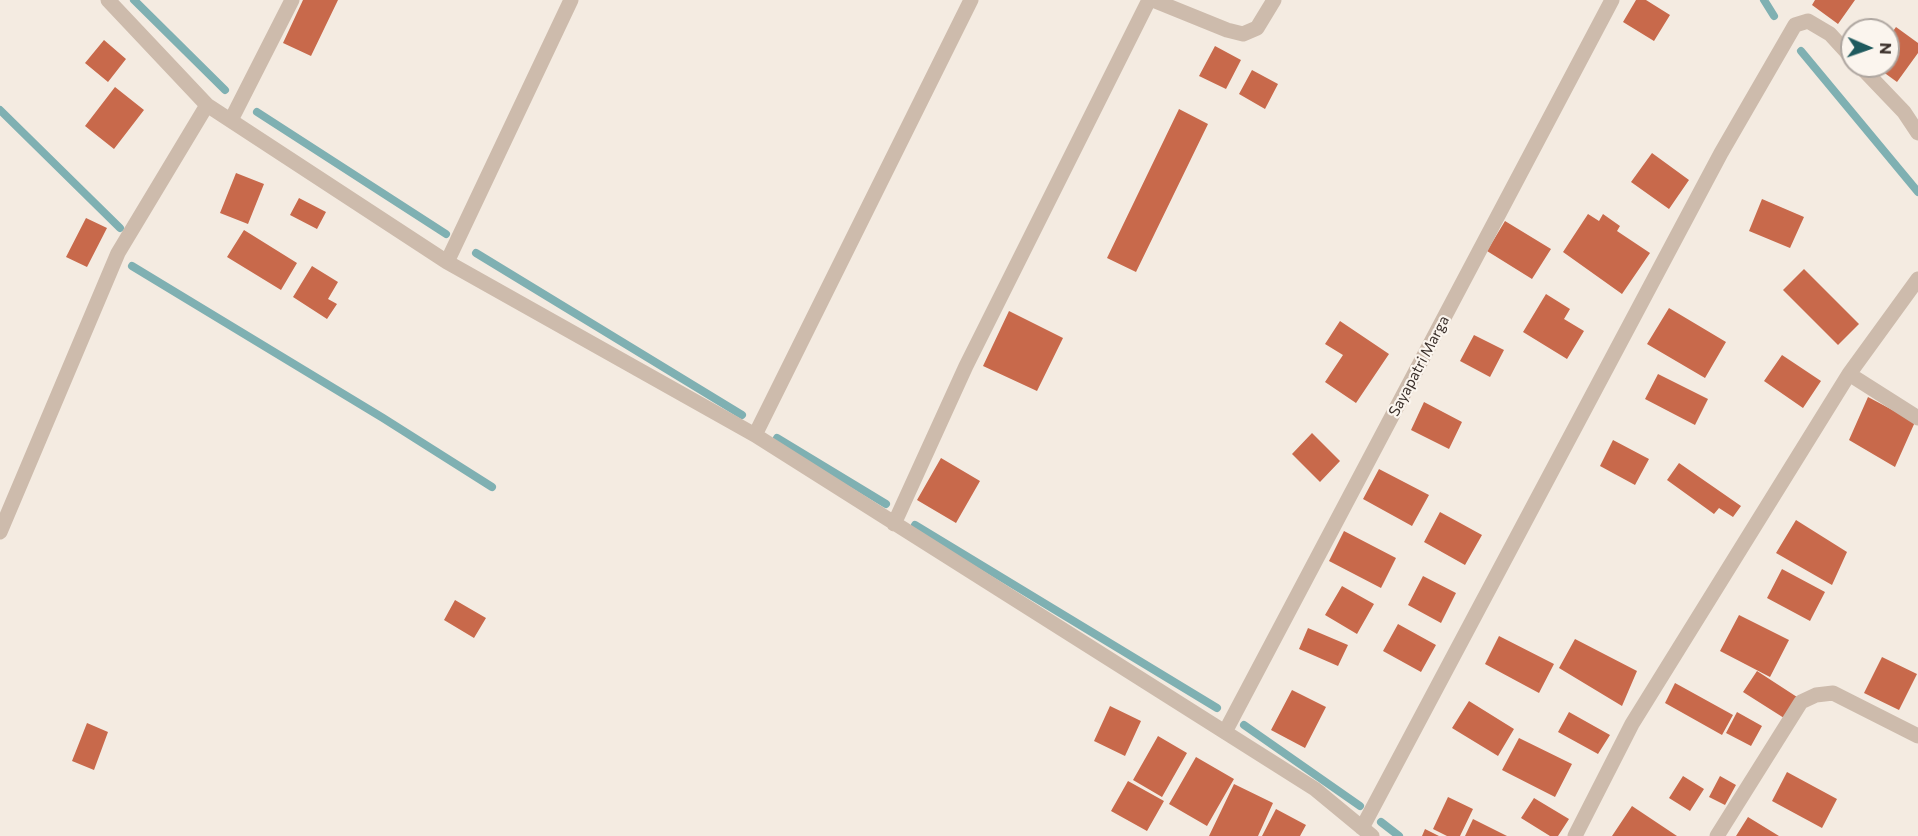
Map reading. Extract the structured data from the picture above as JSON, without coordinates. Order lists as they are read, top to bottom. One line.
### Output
{"streets":{"street":["Sayapatri Marga"]},"north":"right"}
